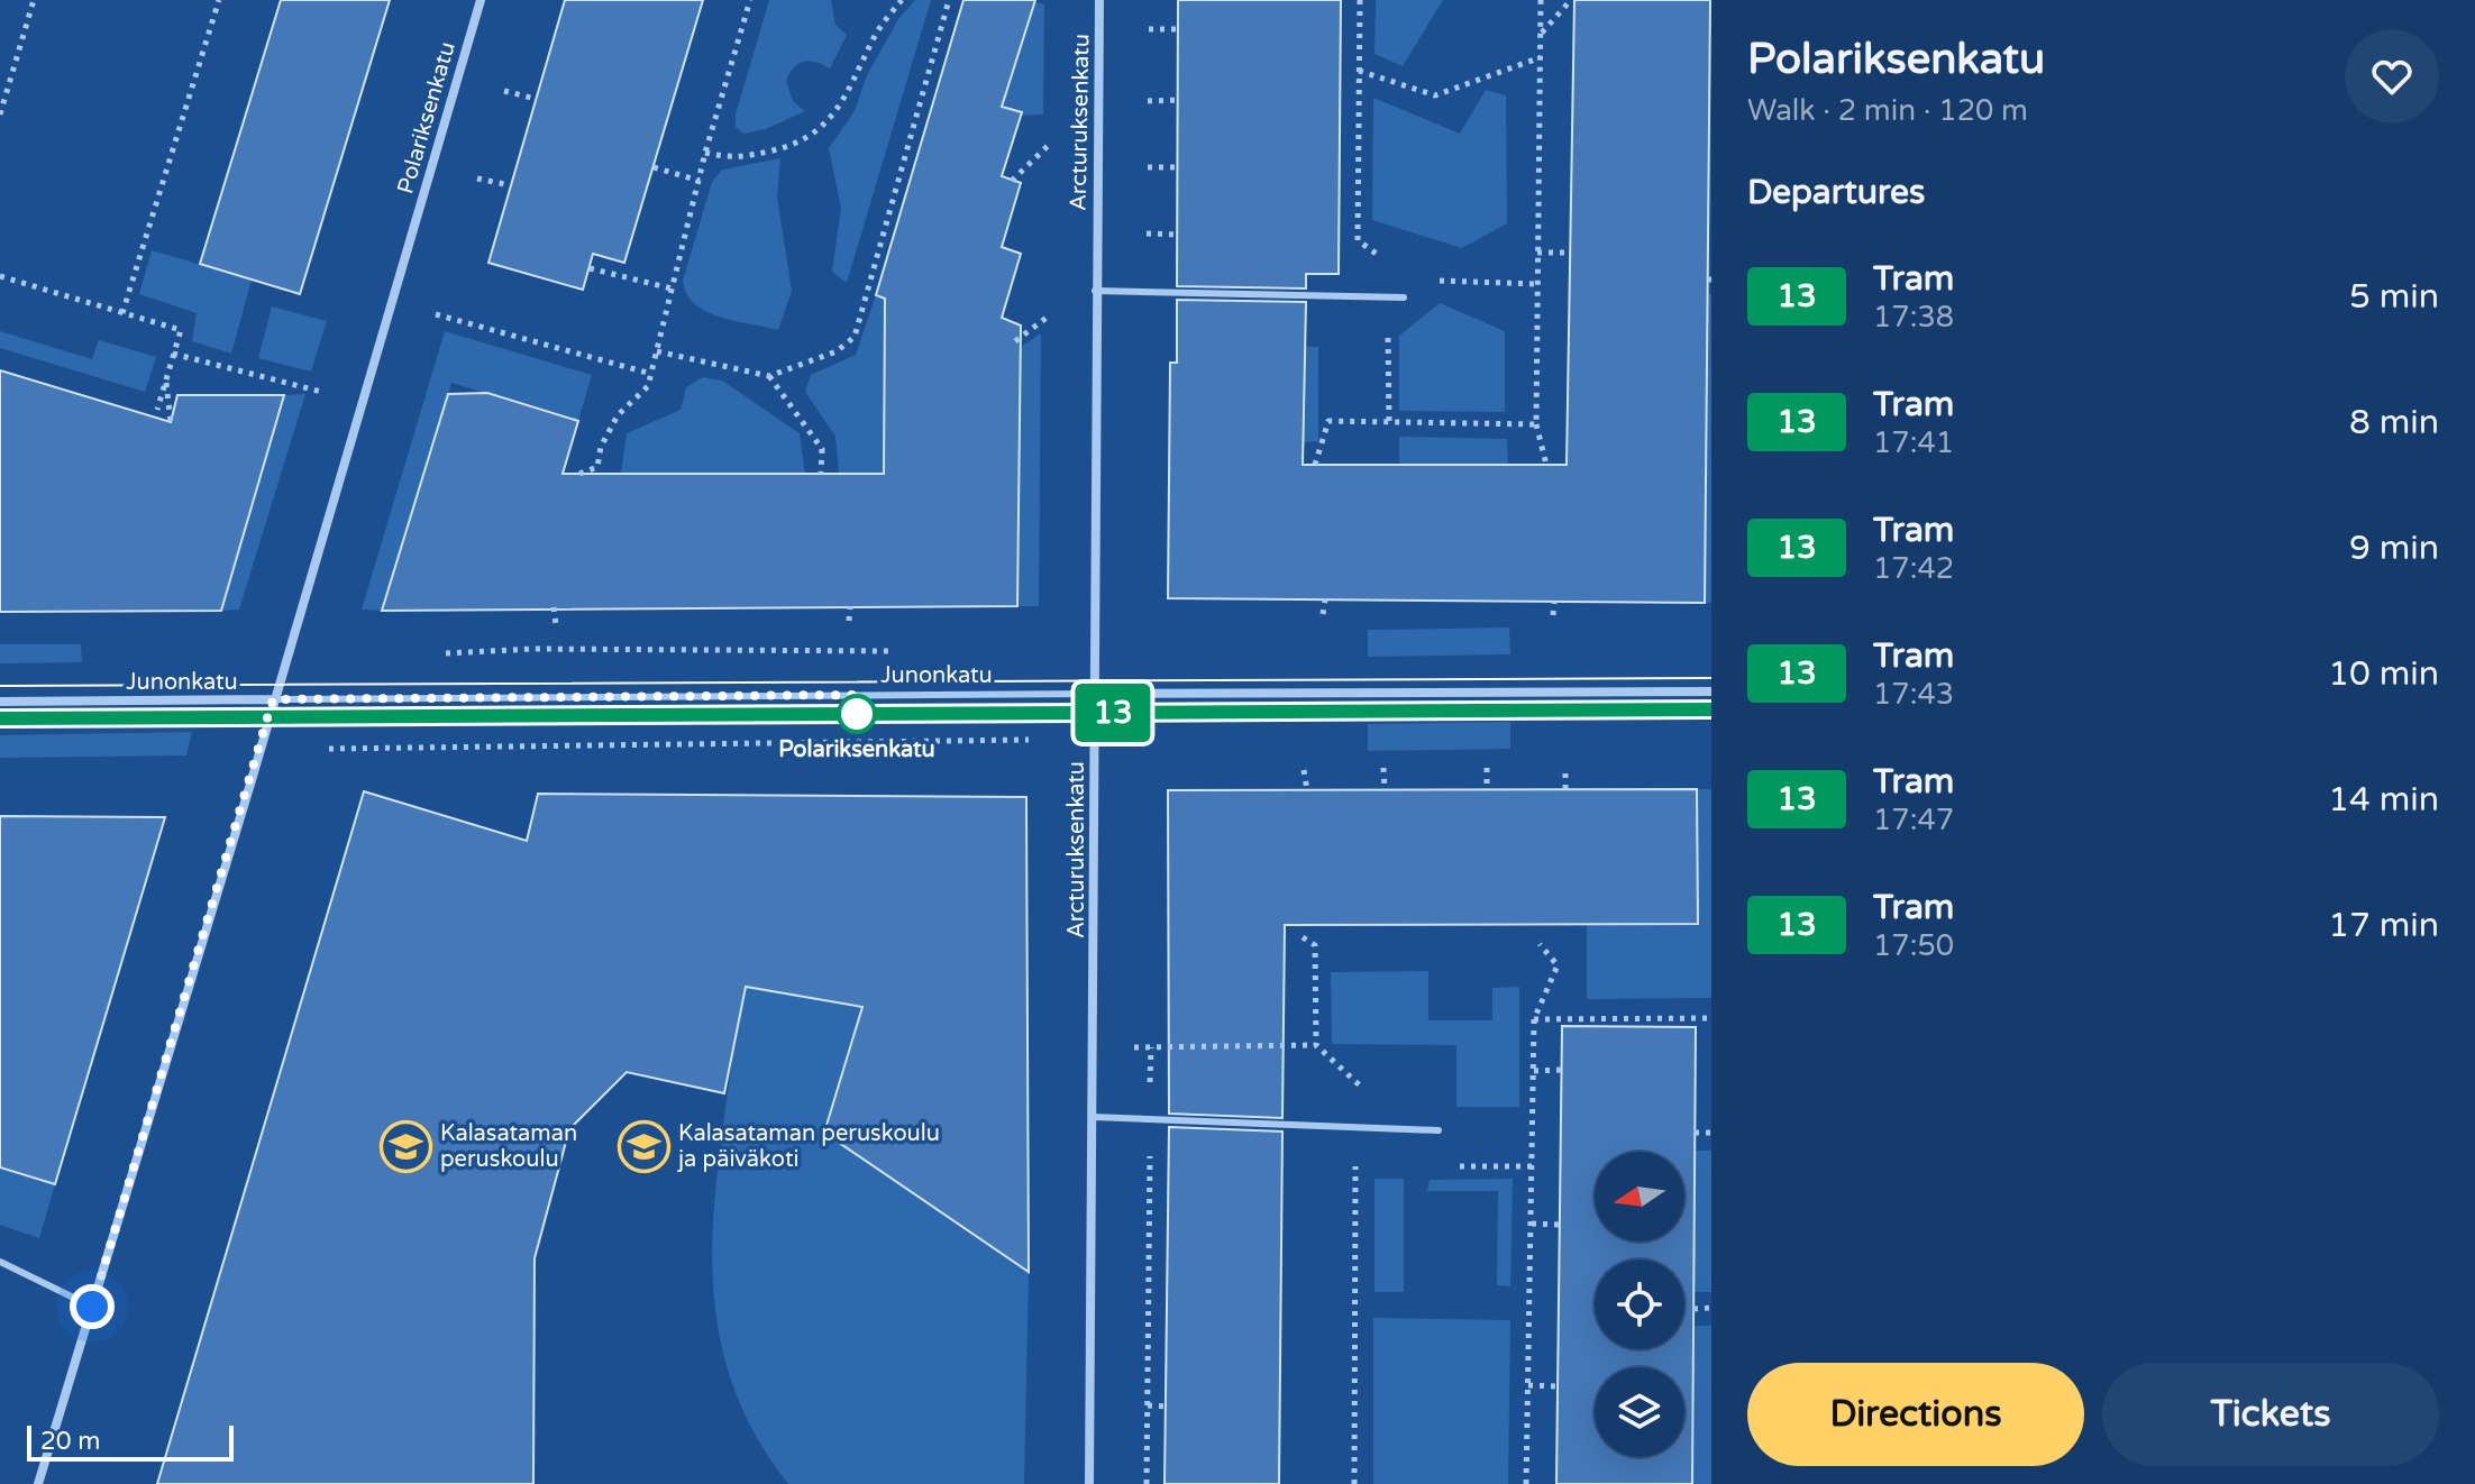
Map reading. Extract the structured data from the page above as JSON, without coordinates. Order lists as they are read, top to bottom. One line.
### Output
{"streets":{"street":["Polariksenkatu","Arcturuksenkatu","Junonkatu"]},"crossings":[["Polariksenkatu","Junonkatu"],["Arcturuksenkatu","Junonkatu"]],"places":{"other":["Polariksenkatu"],"school or university":["Kalasataman peruskoulu","Kalasataman peruskoulu ja päiväkoti"]},"lines":["tram line 13"],"scale_bar":"20 m","north":"left","page":{"on_map":"13","heading":[["Polariksenkatu","Walk · 2 min · 120 m"],"Departures"],"list":[{"mark":"13","name":"Tram","note":"17:38","value":"5 min"},{"mark":"13","name":"Tram","note":"17:41","value":"8 min"},{"mark":"13","name":"Tram","note":"17:42","value":"9 min"},{"mark":"13","name":"Tram","note":"17:43","value":"10 min"},{"mark":"13","name":"Tram","note":"17:47","value":"14 min"},{"mark":"13","name":"Tram","note":"17:50","value":"17 min"}],"buttons":["Directions","Tickets"],"scale":"20 m"}}
